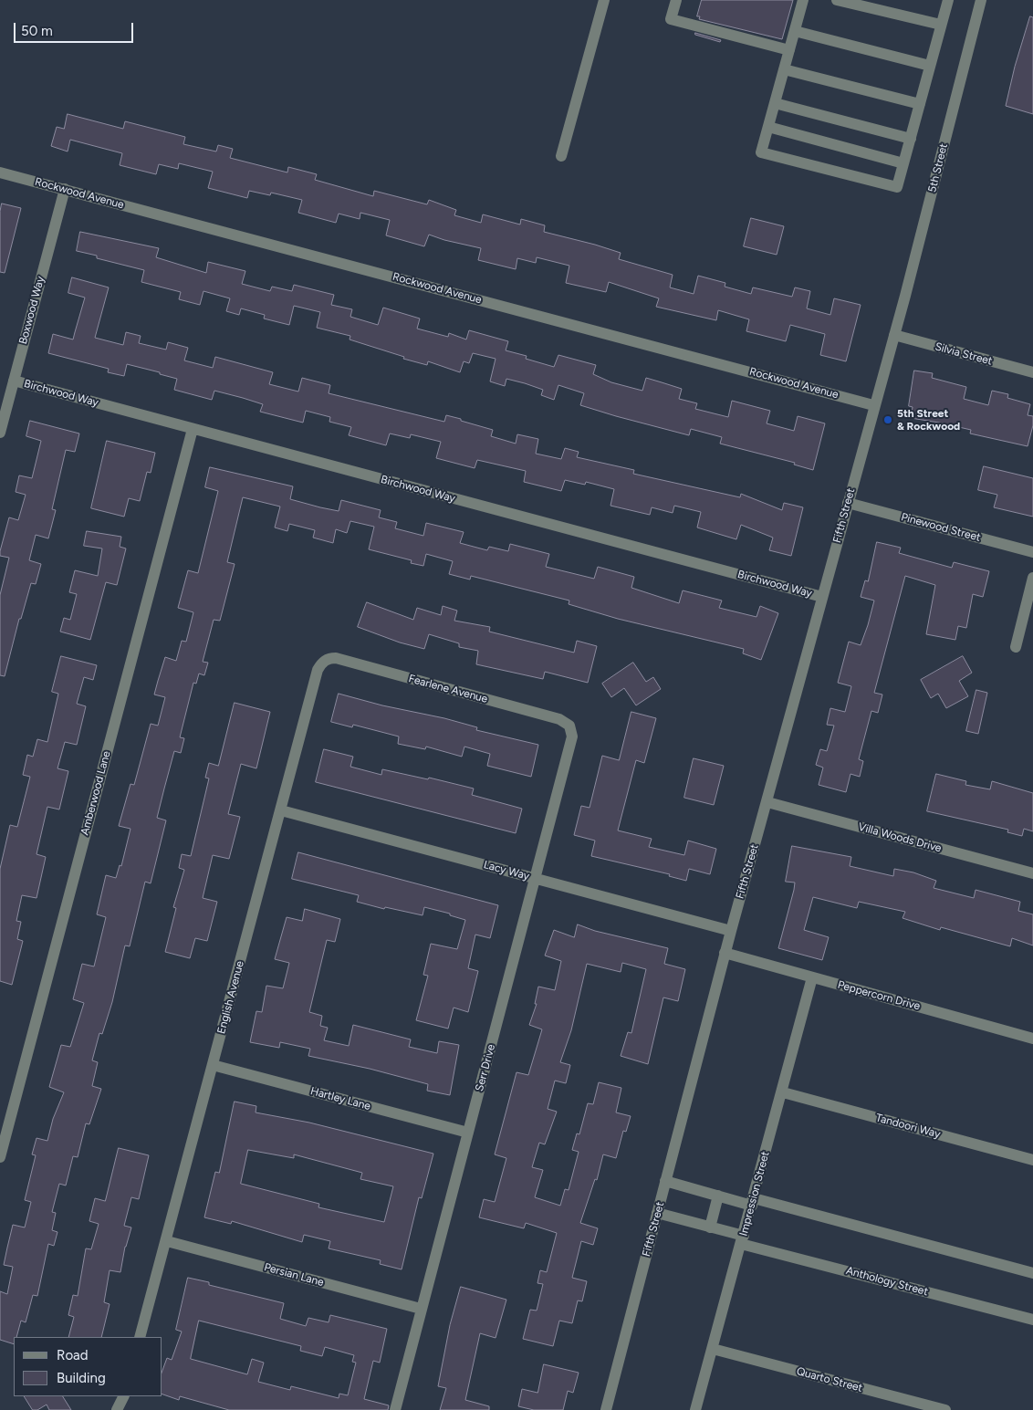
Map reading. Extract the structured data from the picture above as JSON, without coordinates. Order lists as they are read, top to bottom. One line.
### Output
{"streets":{"street":["5th Street","Rockwood Avenue","Boxwood Way","Silvia Street","Birchwood Way","Fifth Street","Pinewood Street","Fearlene Avenue","Amberwood Lane","Villa Woods Drive","Lacy Way","Peppercorn Drive","English Avenue","Serr Drive","Hartley Lane","Tandoori Way","Impression Street","Persian Lane","Anthology Street","Quarto Street"]},"crossings":[["5th Street","Silvia Street"],["5th Street","Fifth Street"],["Rockwood Avenue","Boxwood Way"],["Rockwood Avenue","Fifth Street"],["Boxwood Way","Birchwood Way"],["Silvia Street","Fifth Street"],["Birchwood Way","Fifth Street"],["Birchwood Way","Amberwood Lane"],["Fifth Street","Pinewood Street"],["Fifth Street","Villa Woods Drive"],["Fifth Street","Lacy Way"],["Fifth Street","Peppercorn Drive"],["Fifth Street","Anthology Street"],["Fearlene Avenue","English Avenue"],["Fearlene Avenue","Serr Drive"],["Lacy Way","English Avenue"],["Lacy Way","Serr Drive"],["Peppercorn Drive","Impression Street"],["English Avenue","Hartley Lane"],["English Avenue","Persian Lane"],["Serr Drive","Hartley Lane"],["Serr Drive","Persian Lane"],["Tandoori Way","Impression Street"],["Impression Street","Anthology Street"],["Impression Street","Quarto Street"]],"places":["5th Street & Rockwood"],"legend":["Road","Building"],"scale_bar":"50 m"}
